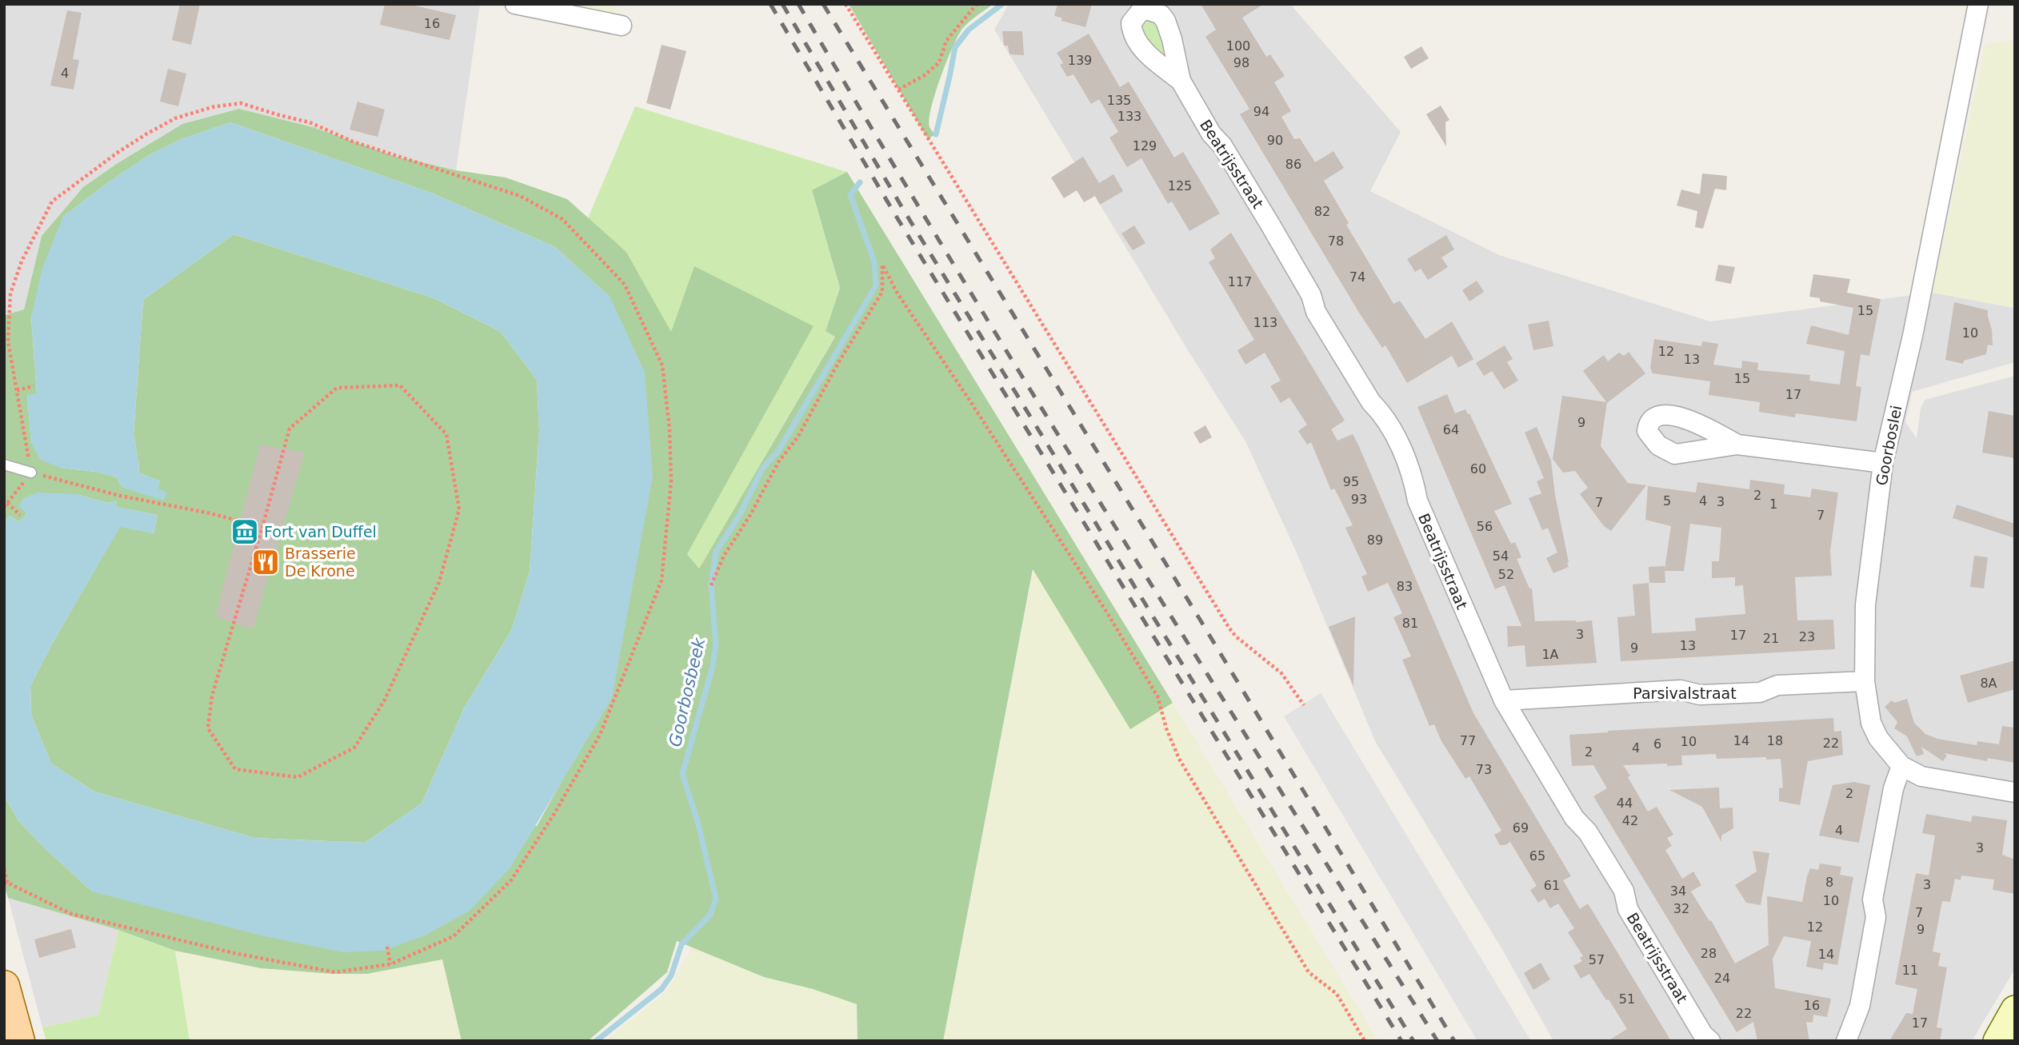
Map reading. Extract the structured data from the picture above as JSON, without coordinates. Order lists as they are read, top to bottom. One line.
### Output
{"streets":{"street":["Beatrijsstraat","Goorboslei","Parsivalstraat"]},"crossings":[["Beatrijsstraat","Parsivalstraat"],["Goorboslei","Parsivalstraat"]],"water":["Goorbosbeek"],"places":{"museum":["Fort van Duffel"],"restaurant":["Brasserie De Krone"]},"house_numbers":["16","100","139","98","4","135","94","133","90","129","86","125","82","78","74","117","15","113","10","12","13","15","17","9","64","60","95","2","93","5","4","3","7","1","7","56","89","54","52","83","81","3","17","23","21","13","9","1A","8A","77","14","18","10","22","6","4","2","73","2","44","42","69","4","3","65","8","3","61","34","10","32","7","12","9","28","14","57","11","24","51","16","22","17"]}
